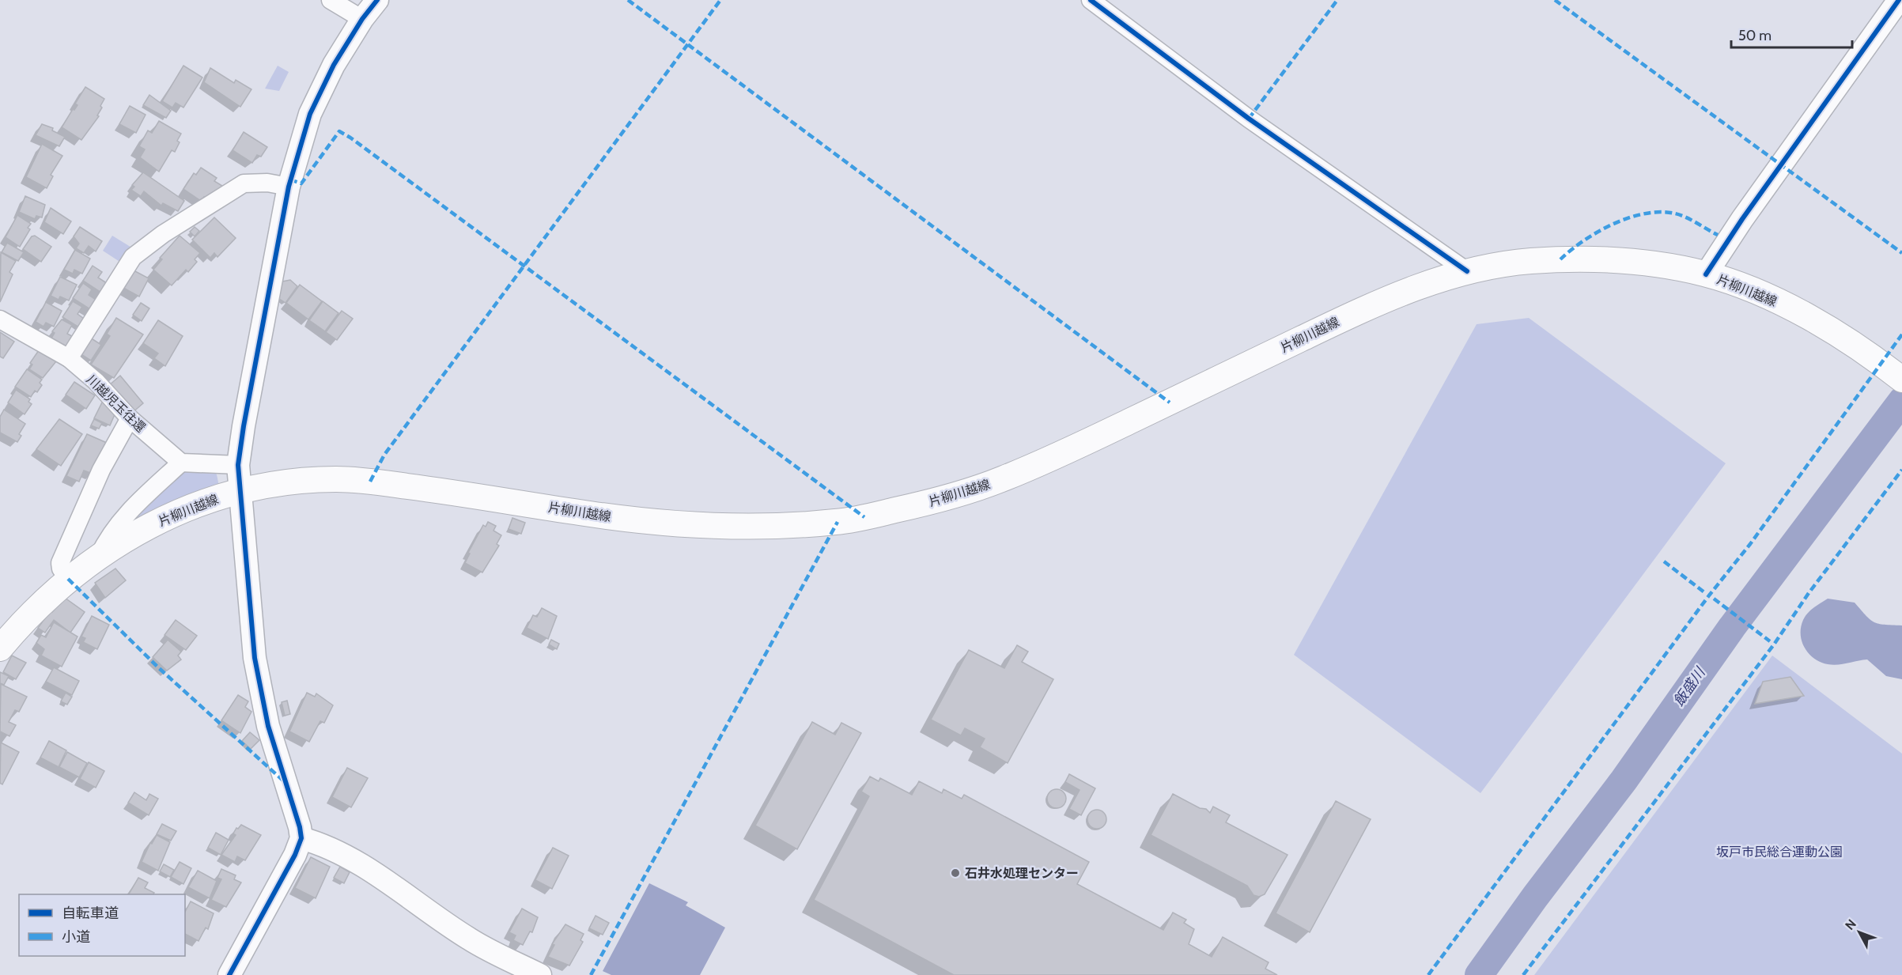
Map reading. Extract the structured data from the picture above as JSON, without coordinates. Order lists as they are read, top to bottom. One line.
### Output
{"streets":{"main road":["片柳川越線"],"street":["川越児玉往還"]},"water":["飯盛川"],"parks":["坂戸市民総合運動公園"],"places":["石井水処理センター"],"legend":["自転車道","小道"],"scale_bar":"50 m","north":"top left"}
